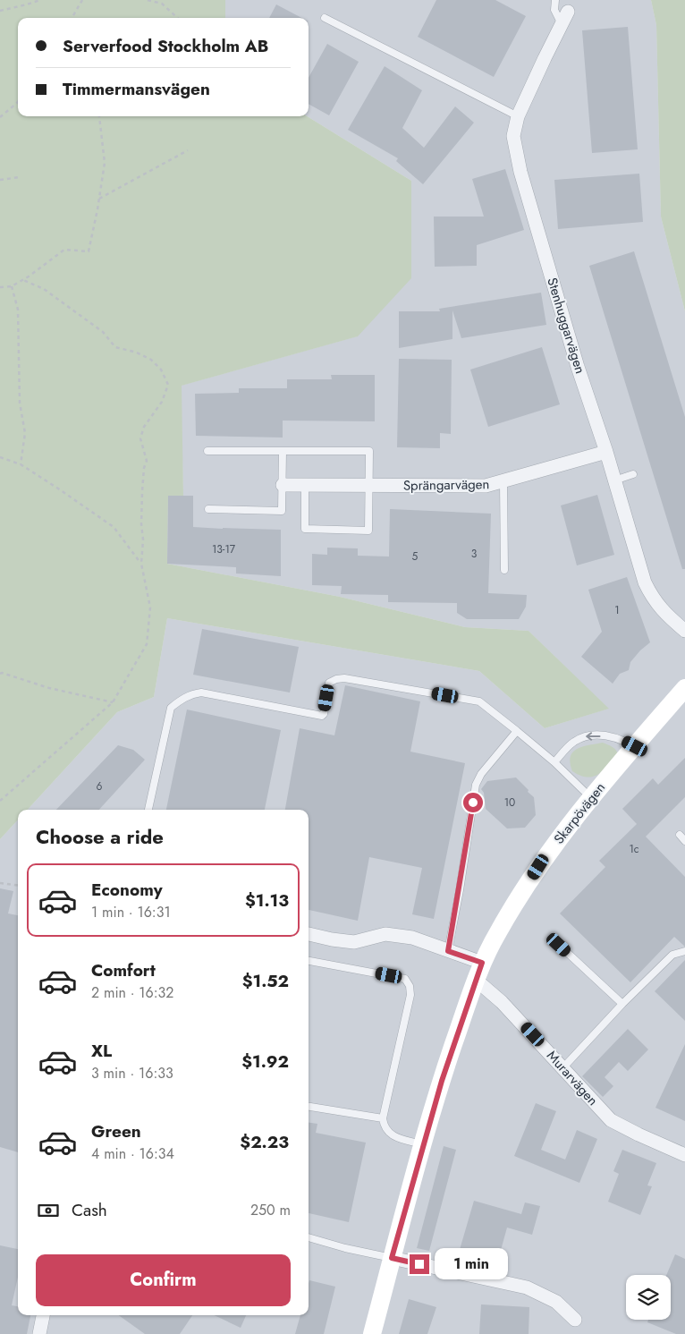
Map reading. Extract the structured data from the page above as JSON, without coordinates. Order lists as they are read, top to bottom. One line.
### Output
{"streets":{"street":["Stenhuggarvägen","Sprängarvägen","Skarpövägen","Murarvägen"]},"crossings":[["Stenhuggarvägen","Sprängarvägen"],["Skarpövägen","Murarvägen"]],"house_numbers":["13-17","3","5","1","6","10","1c"],"page":{"banner":["Serverfood Stockholm AB","Timmermansvägen"],"heading":"Choose a ride","list":[{"name":"Economy","note":"1 min · 16:31","value":"$1.13"},{"name":"Comfort","note":"2 min · 16:32","value":"$1.52"},{"name":"XL","note":"3 min · 16:33","value":"$1.92"},{"name":"Green","note":"4 min · 16:34","value":"$2.23"}],"pay":["Cash","250 m"],"buttons":"Confirm","bubble":"1 min"}}
